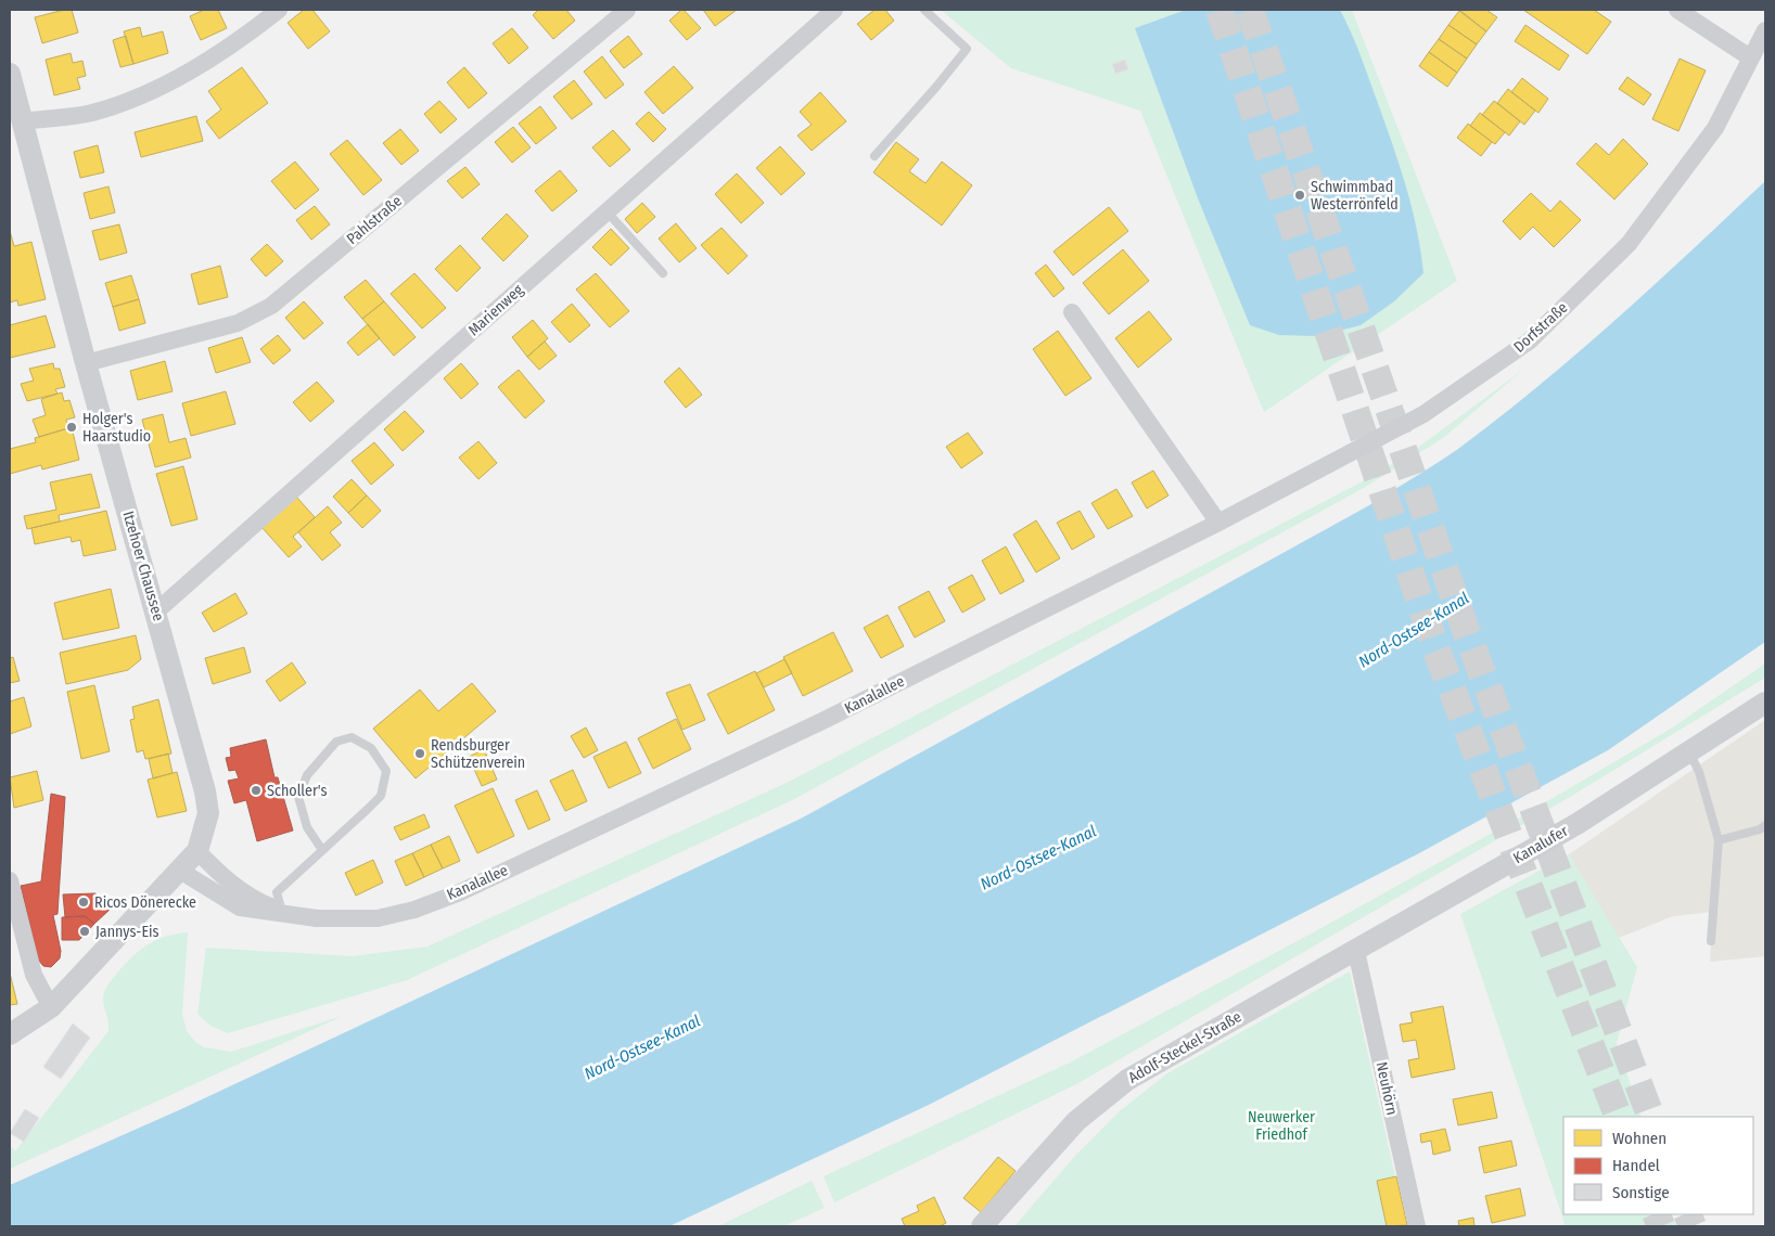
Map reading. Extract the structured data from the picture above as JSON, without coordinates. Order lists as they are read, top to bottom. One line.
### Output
{"streets":{"street":["Pahlstraße","Marienweg","Dorfstraße","Itzehoer Chaussee","Kanalallee","Kanalufer","Adolf-Steckel-Straße","Neuhörn"]},"crossings":[["Pahlstraße","Itzehoer Chaussee"],["Marienweg","Itzehoer Chaussee"],["Dorfstraße","Kanalallee"],["Itzehoer Chaussee","Kanalallee"],["Kanalufer","Adolf-Steckel-Straße"],["Kanalufer","Neuhörn"]],"water":["Nord-Ostsee-Kanal"],"parks":["Neuwerker Friedhof"],"places":["Schwimmbad Westerrönfeld","Holger's Haarstudio","Rendsburger Schützenverein","Scholler's","Ricos Dönerecke","Jannys-Eis"],"legend":["Wohnen","Handel","Sonstige"]}
